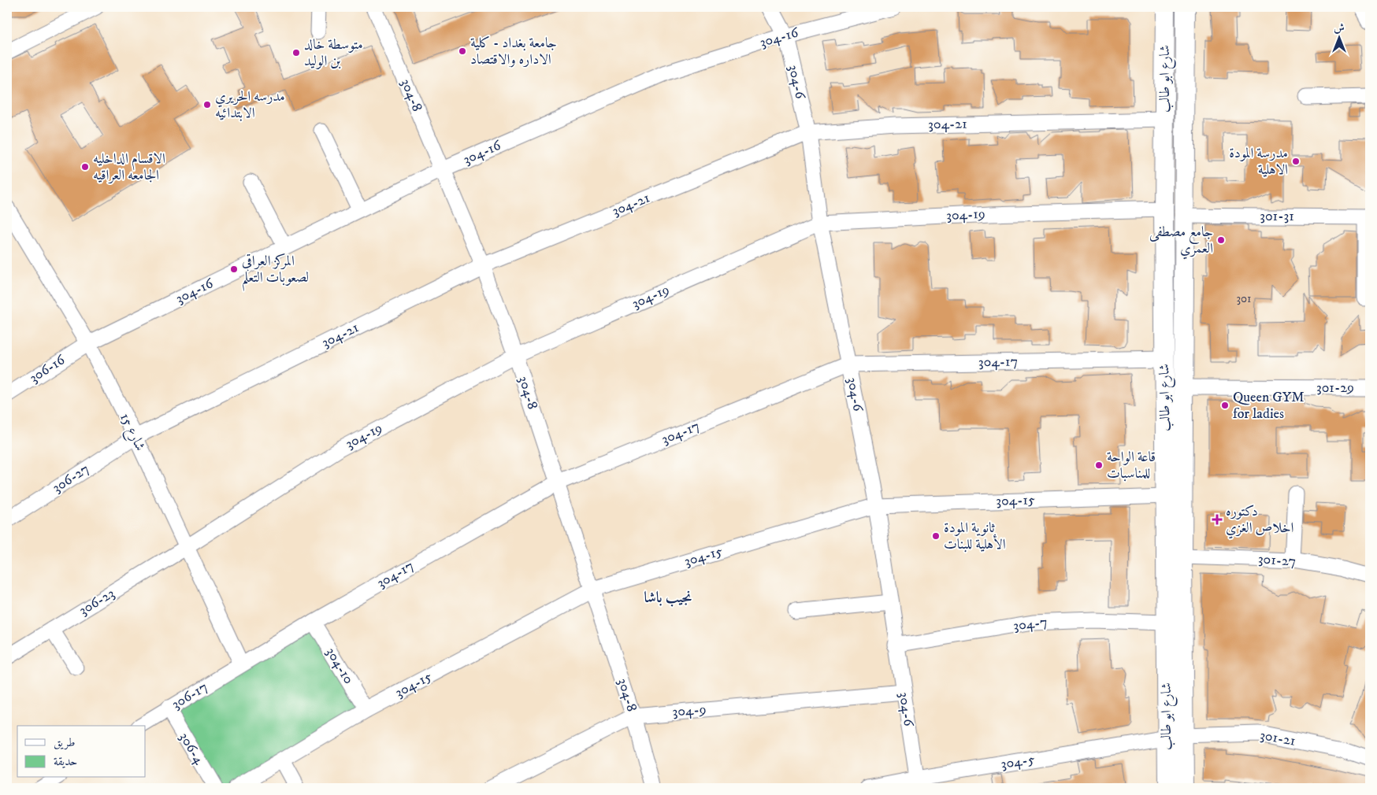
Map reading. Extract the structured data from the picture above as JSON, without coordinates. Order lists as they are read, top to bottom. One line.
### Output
{"streets":{"main road":["شارع ابو طالب"],"street":["304-16","304-6","304-8","304-21","304-19","301-31","304-17","306-16","301-29","شارع 15","306-27","304-15","301-27","306-23","304-7","304-10","306-17","304-9","301-21","306-4","304-5"]},"crossings":[["304-16","304-6"],["304-16","304-8"],["304-16","306-16"],["304-16","شارع 15"],["شارع ابو طالب","304-21"],["شارع ابو طالب","304-19"],["شارع ابو طالب","301-31"],["شارع ابو طالب","304-17"],["شارع ابو طالب","301-29"],["شارع ابو طالب","304-15"],["شارع ابو طالب","301-27"],["شارع ابو طالب","304-7"],["شارع ابو طالب","301-21"],["شارع ابو طالب","304-5"],["304-6","304-21"],["304-6","304-19"],["304-6","304-17"],["304-6","304-15"],["304-6","304-7"],["304-6","304-9"],["304-6","304-5"],["304-8","304-21"],["304-8","304-19"],["304-8","304-17"],["304-8","304-15"],["304-8","304-9"],["304-21","شارع 15"],["304-21","306-27"],["304-19","شارع 15"],["304-19","306-23"],["304-17","شارع 15"],["304-17","304-10"],["304-17","306-17"],["306-16","شارع 15"],["شارع 15","306-27"],["شارع 15","306-23"],["شارع 15","306-17"],["304-15","304-10"],["306-17","306-4"],["301-21","304-5"]],"districts":["نجيب باشا"],"places":{"other":["جامعة بغداد - كلية الاداره والاقتصاد","متوسطة خالد بن الوليد","مدرسه الحريري الابتدائيه","مدرسة المودة الاهلية","الاقسام الداخليه الجامعه العراقيه","جامع مصطفى العمري","المركز العراقي لصعوبات التعلم","Queen GYM for ladies","قاعة الواحة للمناسبات","ثانوية المودة الأهلية للبنات"],"health":["دكتوره اخلاص الغزي"]},"house_numbers":["301"],"legend":["طريق","حديقة"],"north":"top"}
